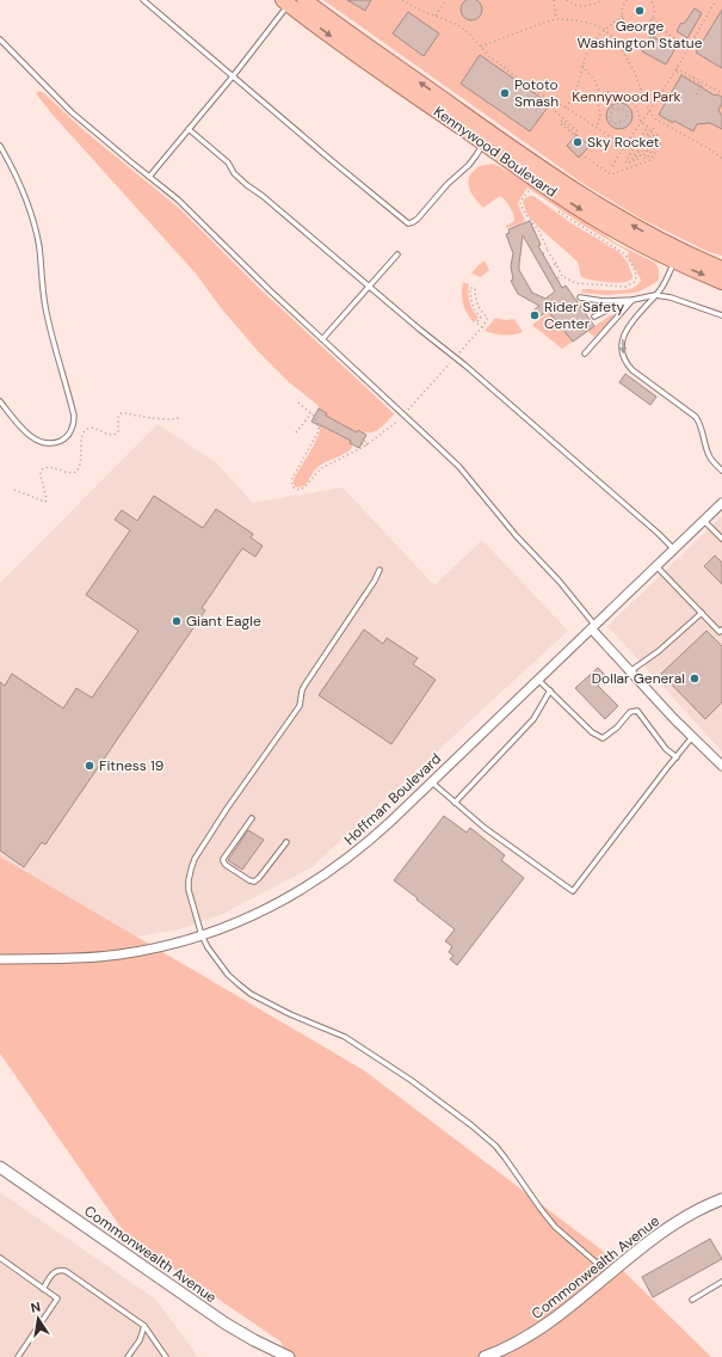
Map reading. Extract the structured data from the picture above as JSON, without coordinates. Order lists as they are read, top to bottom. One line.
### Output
{"streets":{"main road":["Kennywood Boulevard"],"street":["Hoffman Boulevard","Commonwealth Avenue"]},"parks":["Kennywood Park"],"places":["George Washington Statue","Pototo Smash","Sky Rocket","Rider Safety Center","Giant Eagle","Dollar General","Fitness 19"],"north":"top"}
